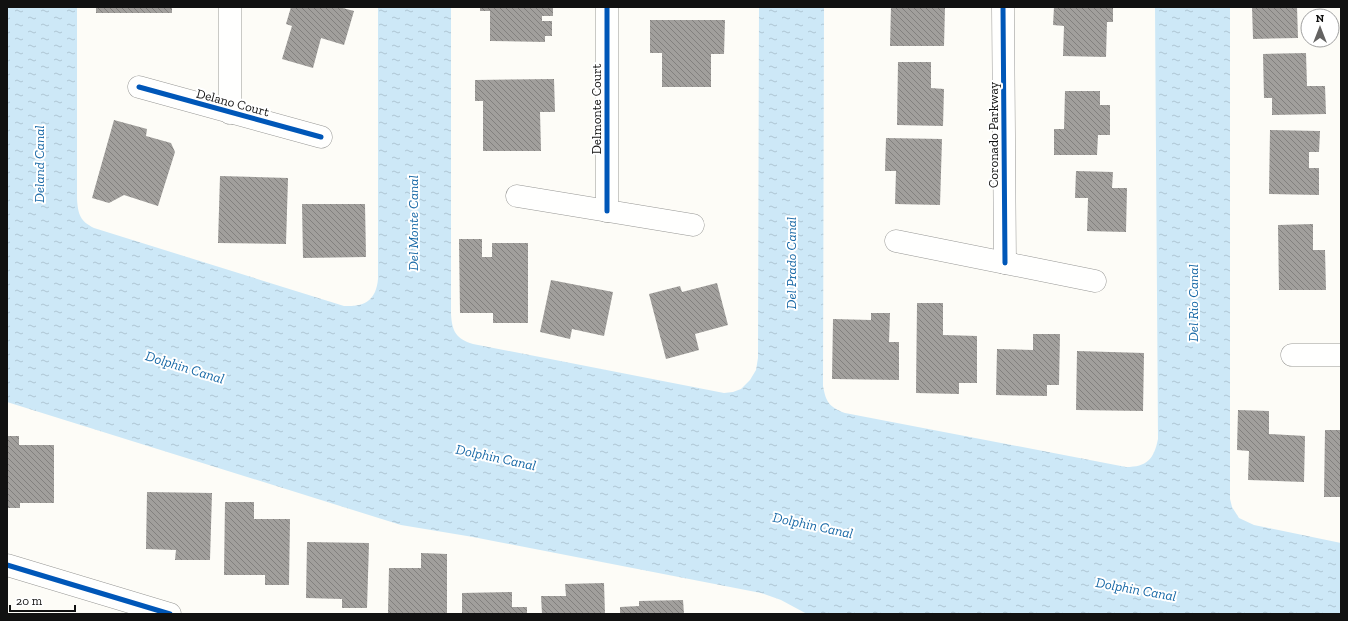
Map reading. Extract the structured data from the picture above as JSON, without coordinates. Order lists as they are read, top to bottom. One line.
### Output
{"streets":{"street":["Delano Court","Delmonte Court","Coronado Parkway"]},"water":["Deland Canal","Del Monte Canal","Del Prado Canal","Del Rio Canal","Dolphin Canal"],"scale_bar":"20 m","north":"top"}
